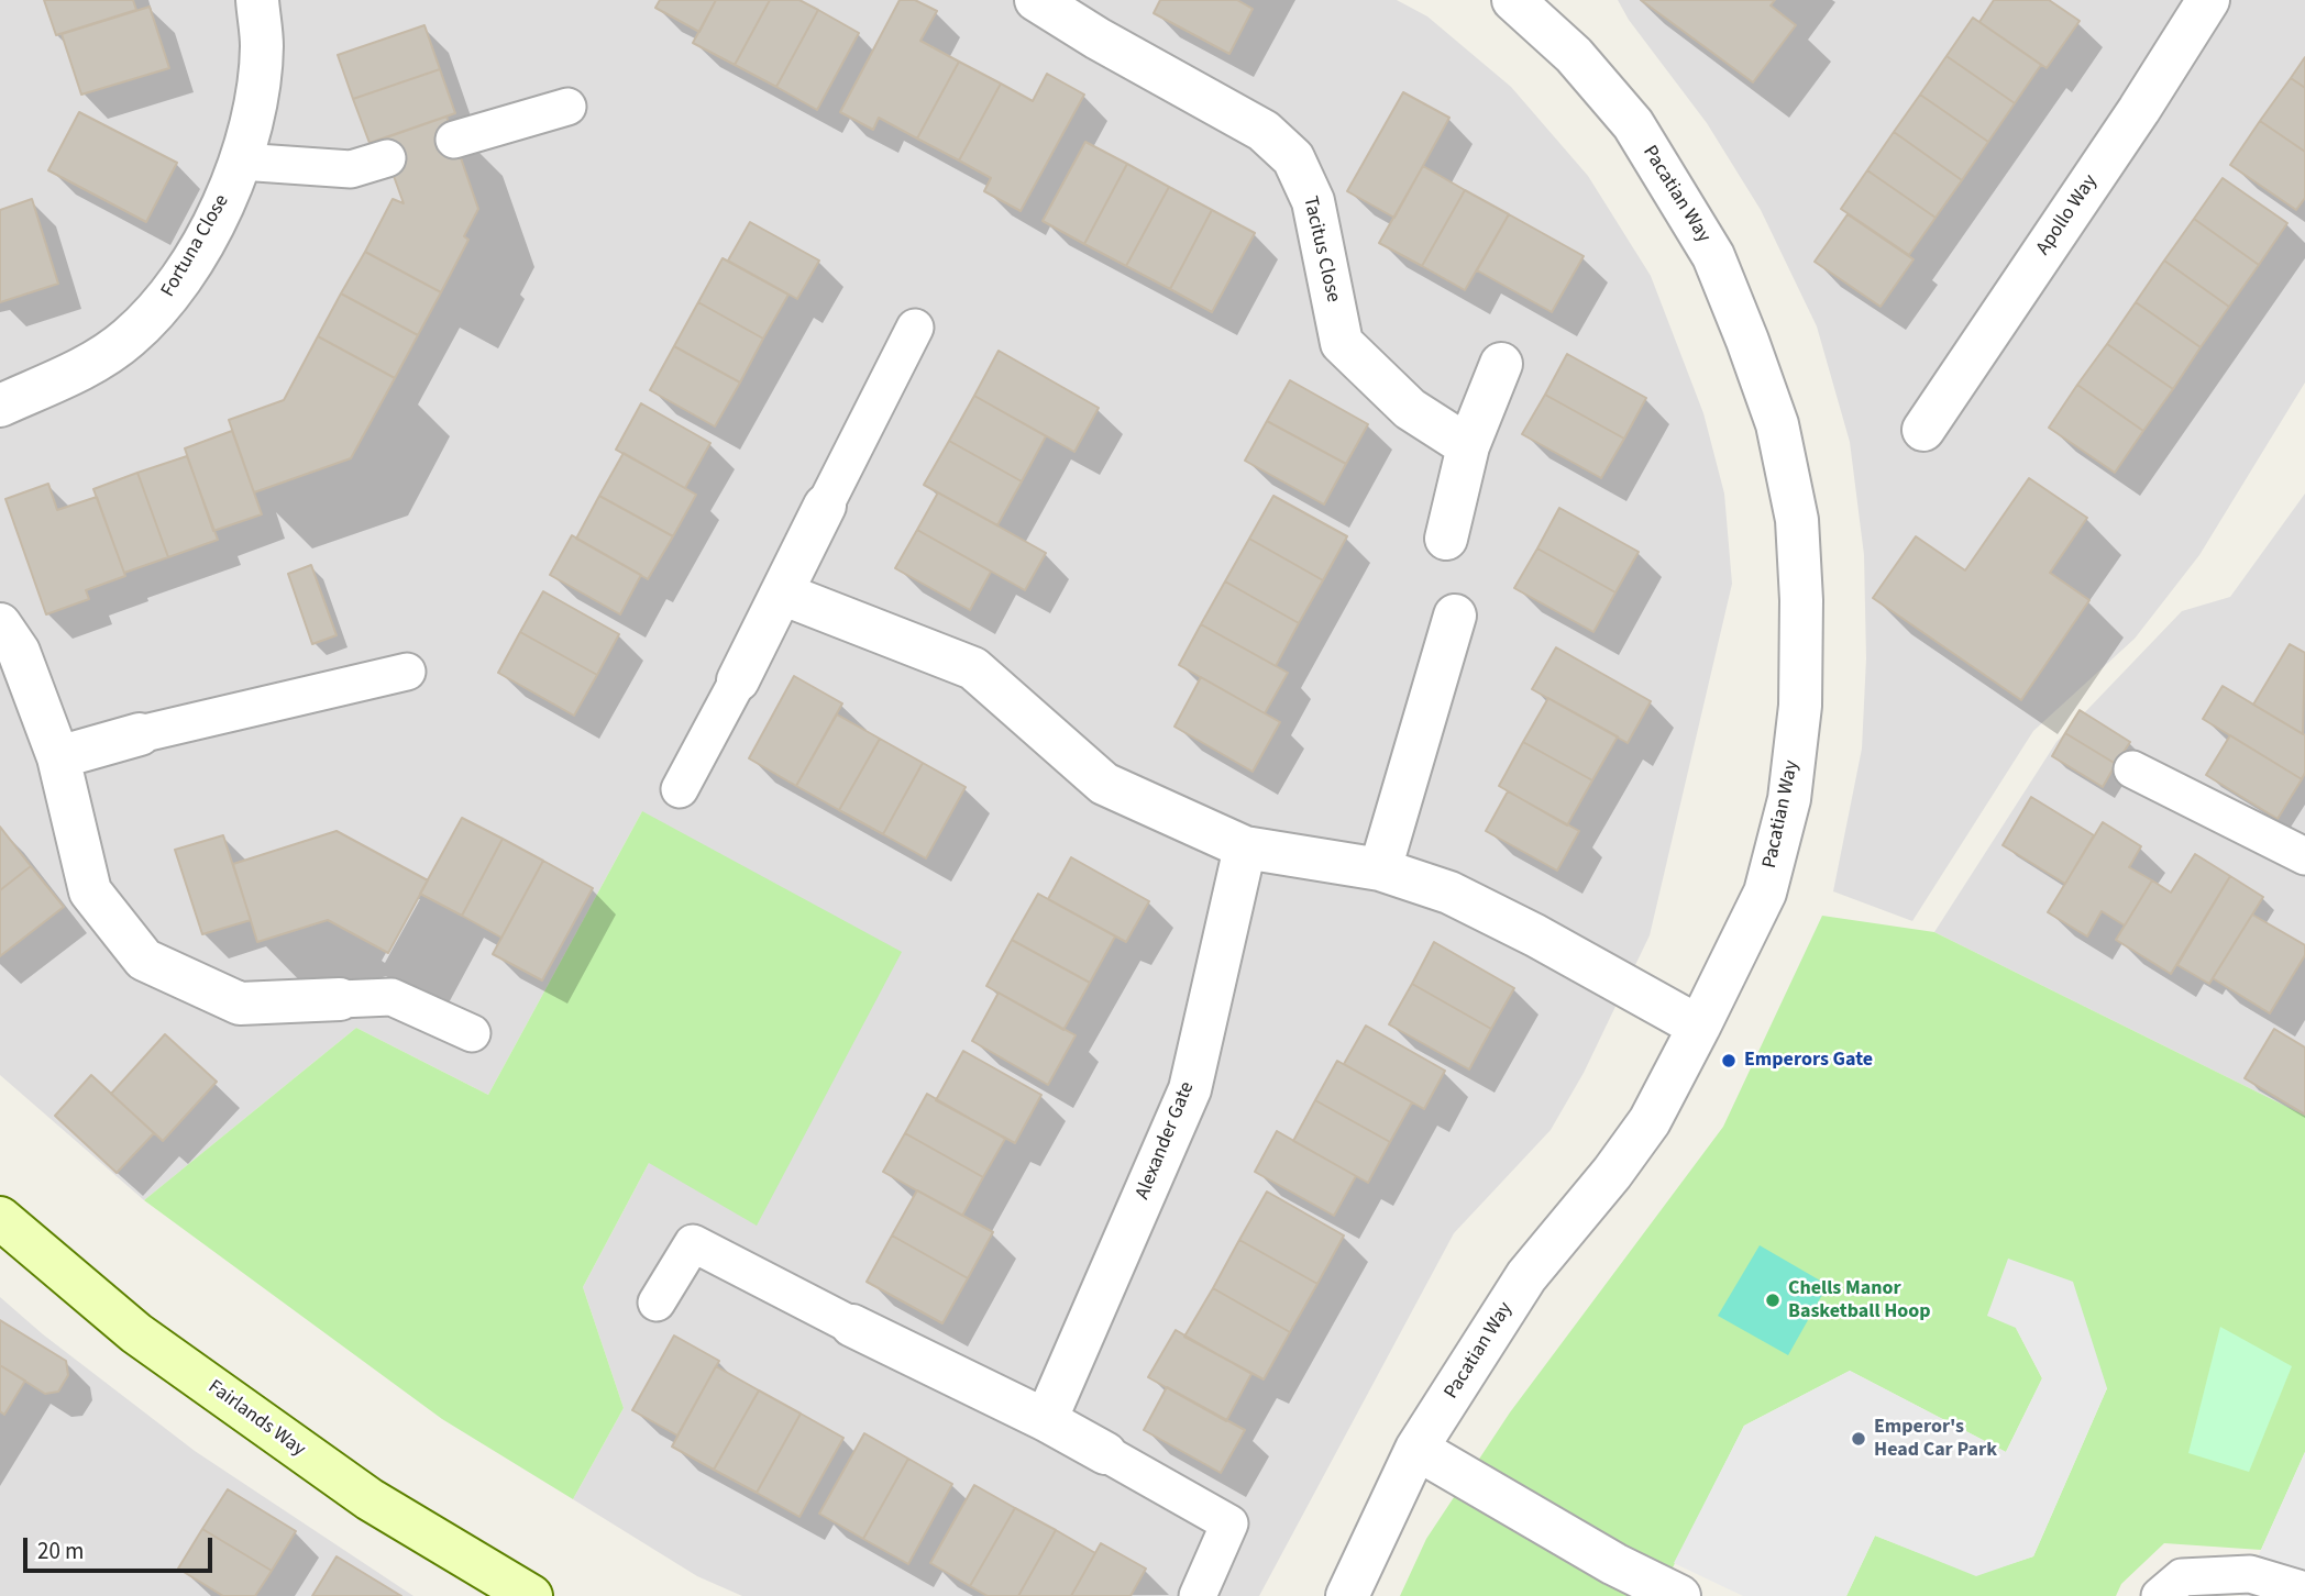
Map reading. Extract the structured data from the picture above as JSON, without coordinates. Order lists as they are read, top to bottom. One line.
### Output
{"streets":{"main road":["Fairlands Way"],"street":["Pacatian Way","Apollo Way","Fortuna Close","Tacitus Close","Alexander Gate"]},"places":["Emperors Gate","Chells Manor Basketball Hoop","Emperor's Head Car Park"],"scale_bar":"20 m"}
